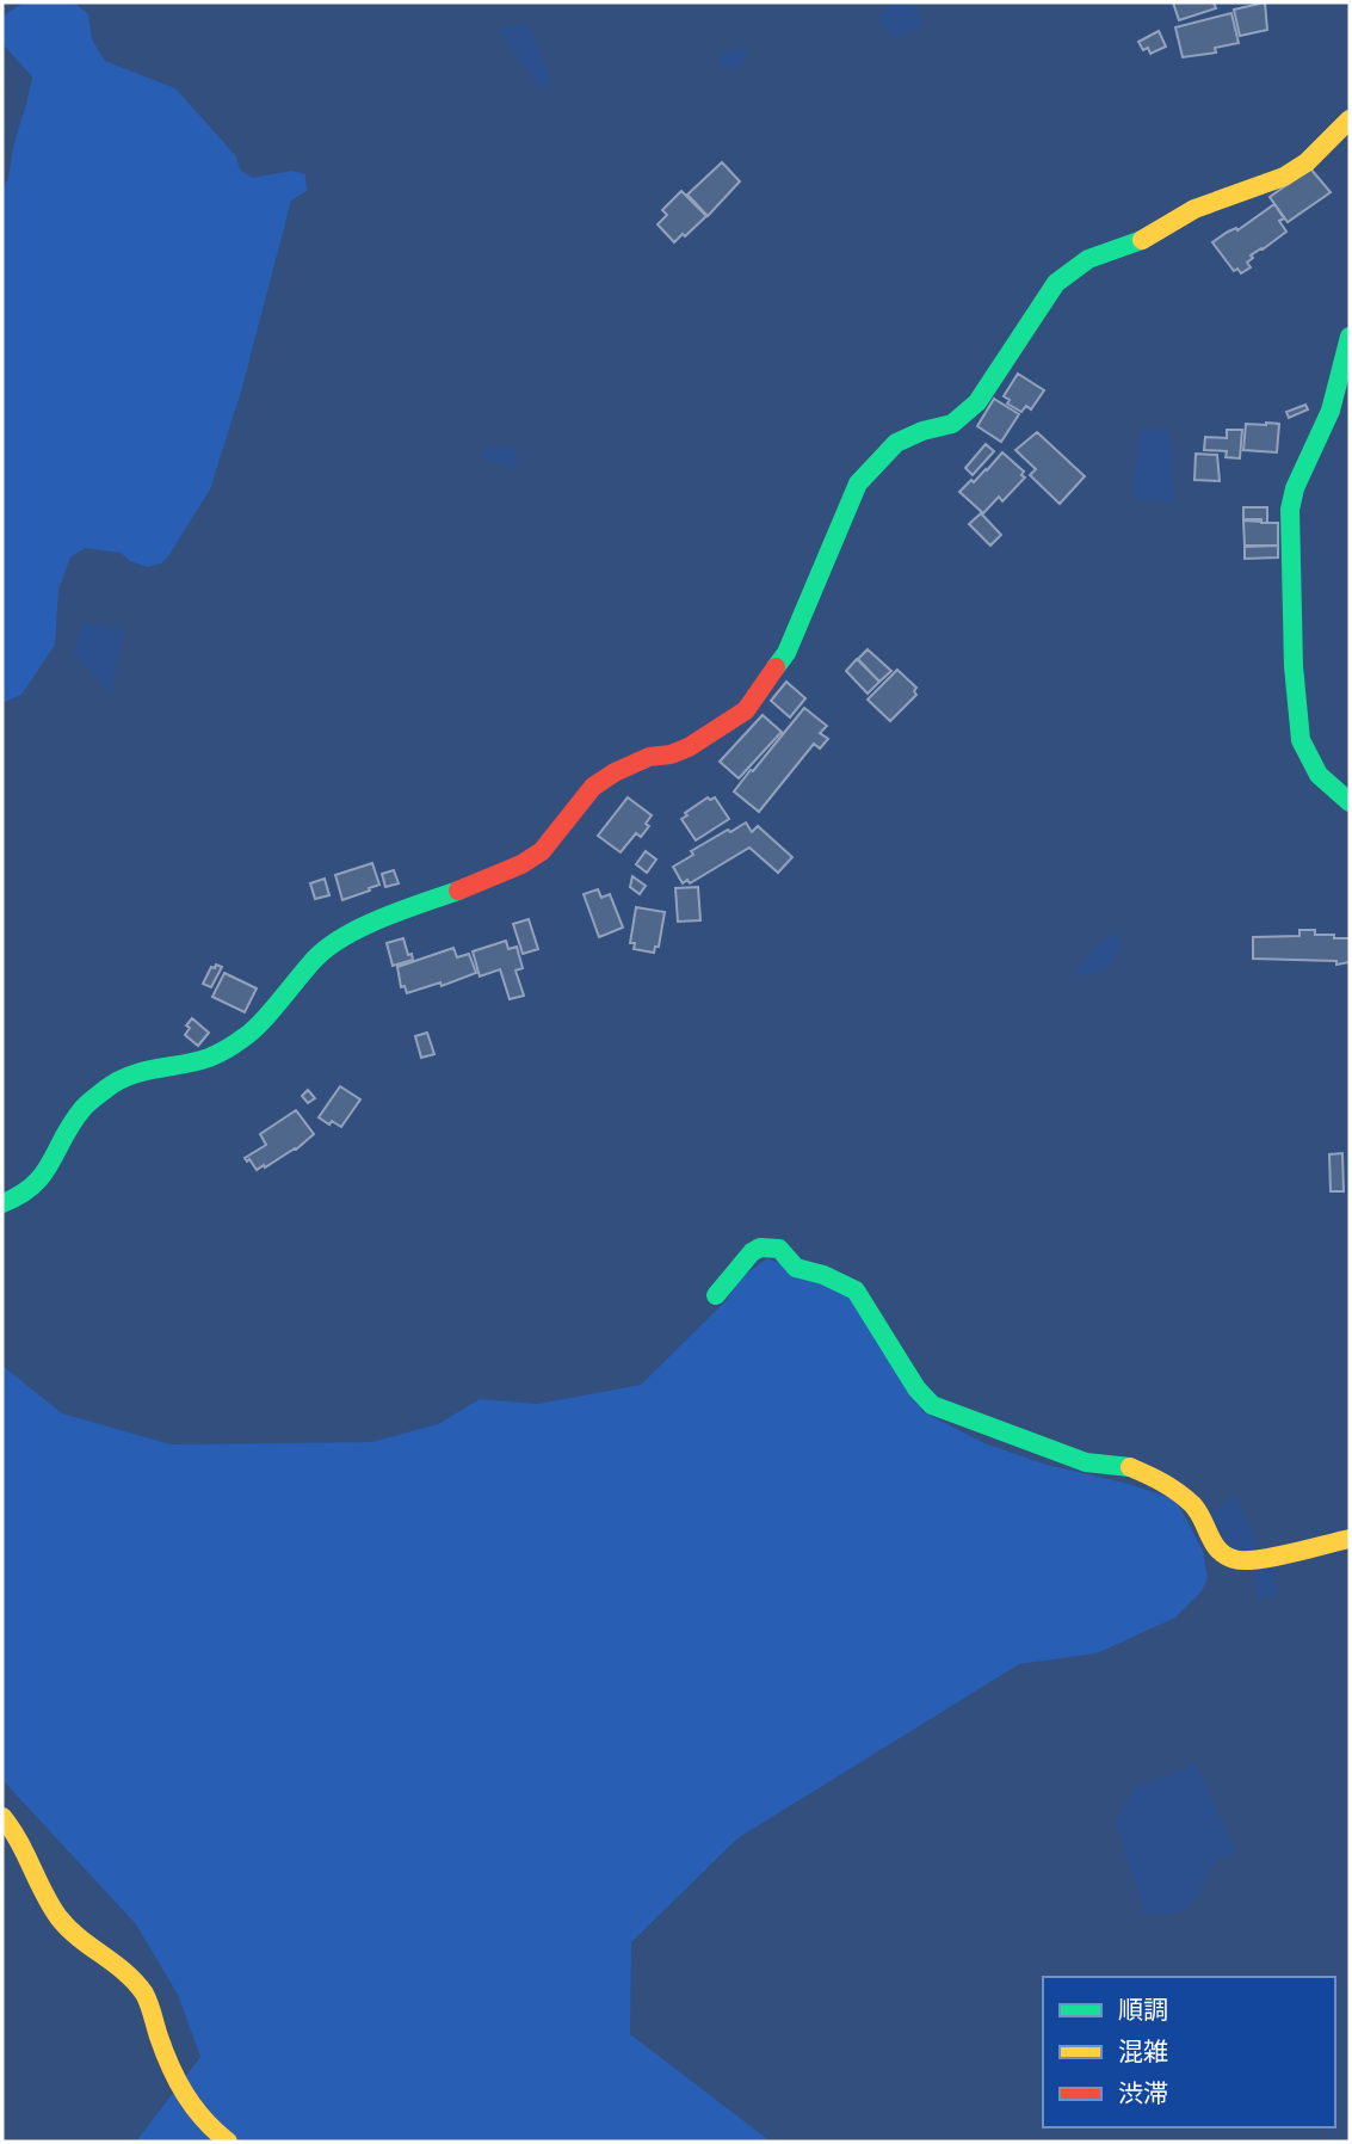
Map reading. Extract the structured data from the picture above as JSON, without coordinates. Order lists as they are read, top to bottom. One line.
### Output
{"legend":["順調","混雑","渋滞"]}
